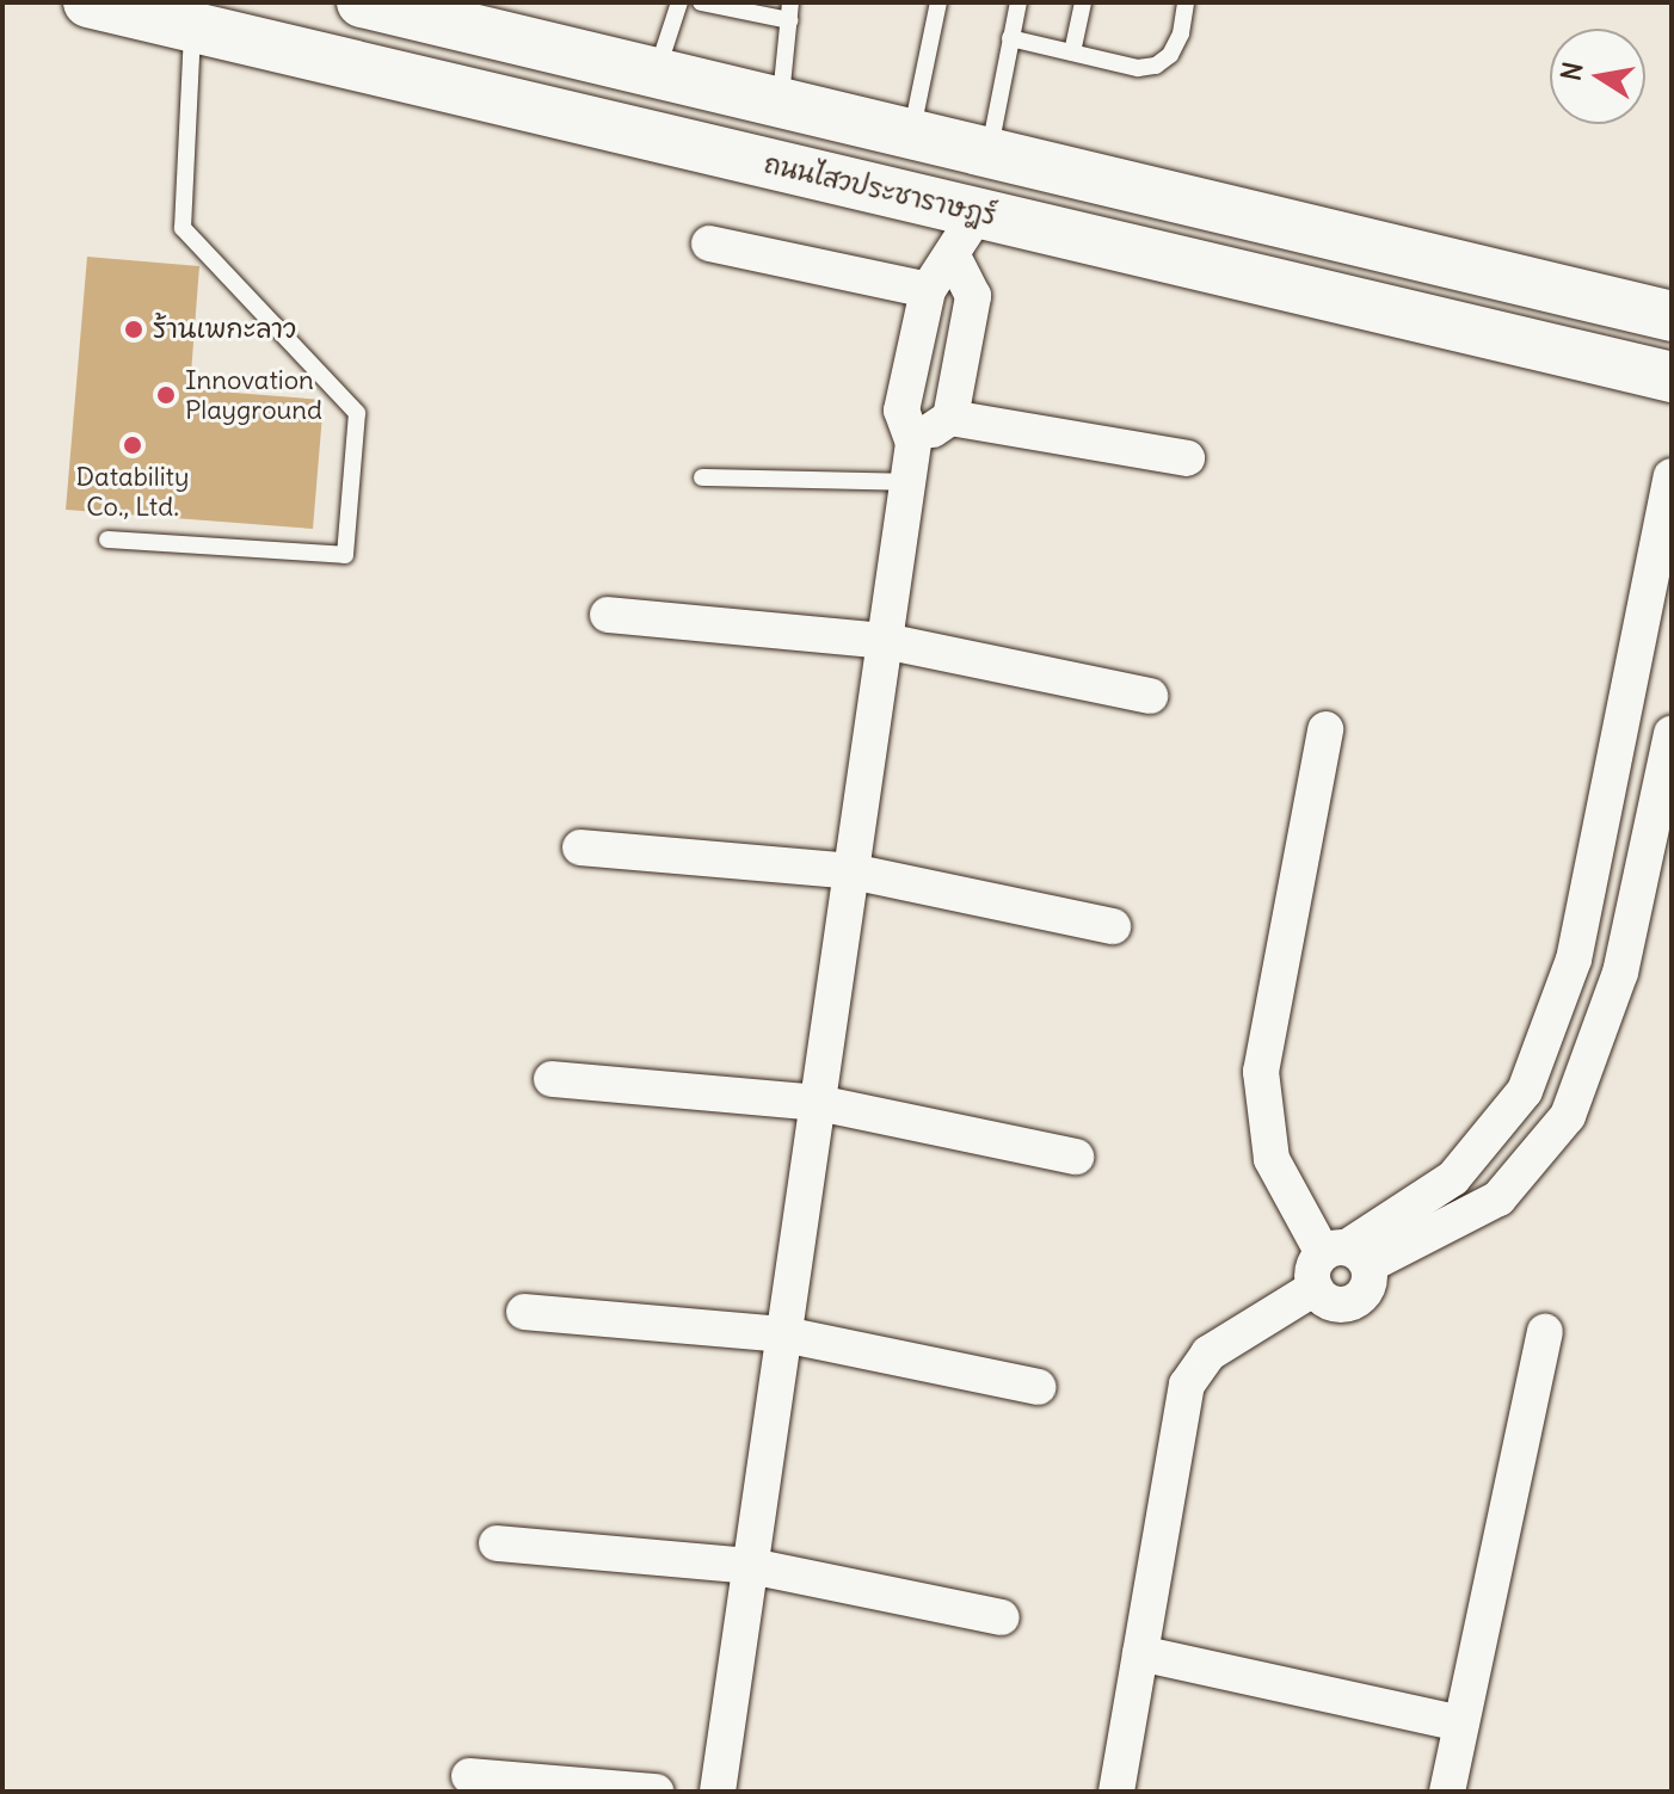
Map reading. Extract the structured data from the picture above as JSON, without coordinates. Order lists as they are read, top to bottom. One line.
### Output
{"streets":{"main road":["ถนนไสวประชาราษฎร์"]},"places":["ร้านเพกะลาว","Innovation Playground","Datability Co., Ltd."],"north":"left"}
